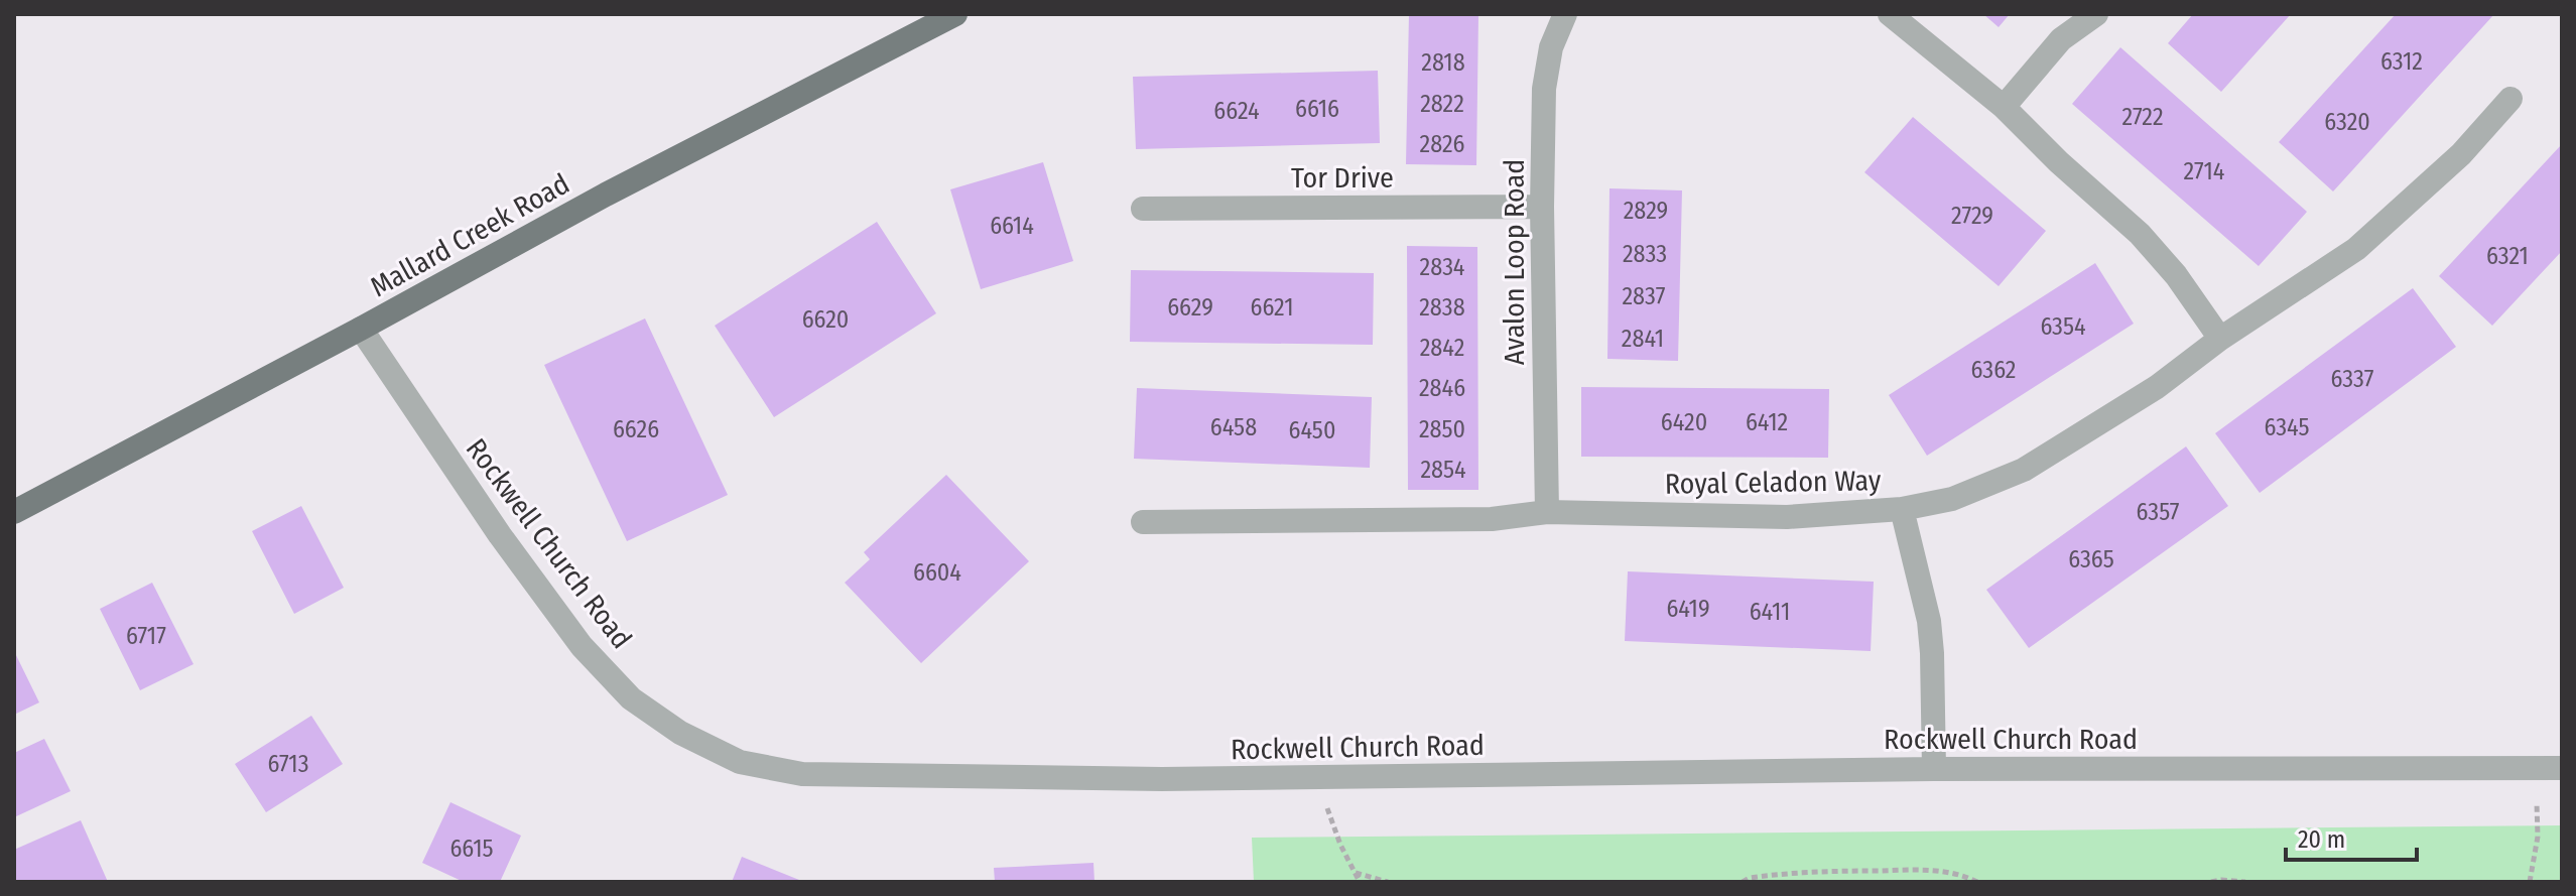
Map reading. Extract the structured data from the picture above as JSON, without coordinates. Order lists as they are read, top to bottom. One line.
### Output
{"streets":{"main road":["Mallard Creek Road"],"street":["Tor Drive","Avalon Loop Road","Royal Celadon Way","Rockwell Church Road"]},"crossings":[["Tor Drive","Avalon Loop Road"],["Mallard Creek Road","Rockwell Church Road"],["Avalon Loop Road","Royal Celadon Way"]],"house_numbers":["6312","2818","2822","6616","6624","2722","6320","2826","2714","2829","2729","6614","2833","6321","2834","2837","6629","6621","2838","6620","6354","2841","2842","6362","6337","2846","6420","6412","6458","6345","6626","2850","6450","2854","6357","6365","6604","6419","6411","6717","6713","6615"],"scale_bar":"20 m"}
